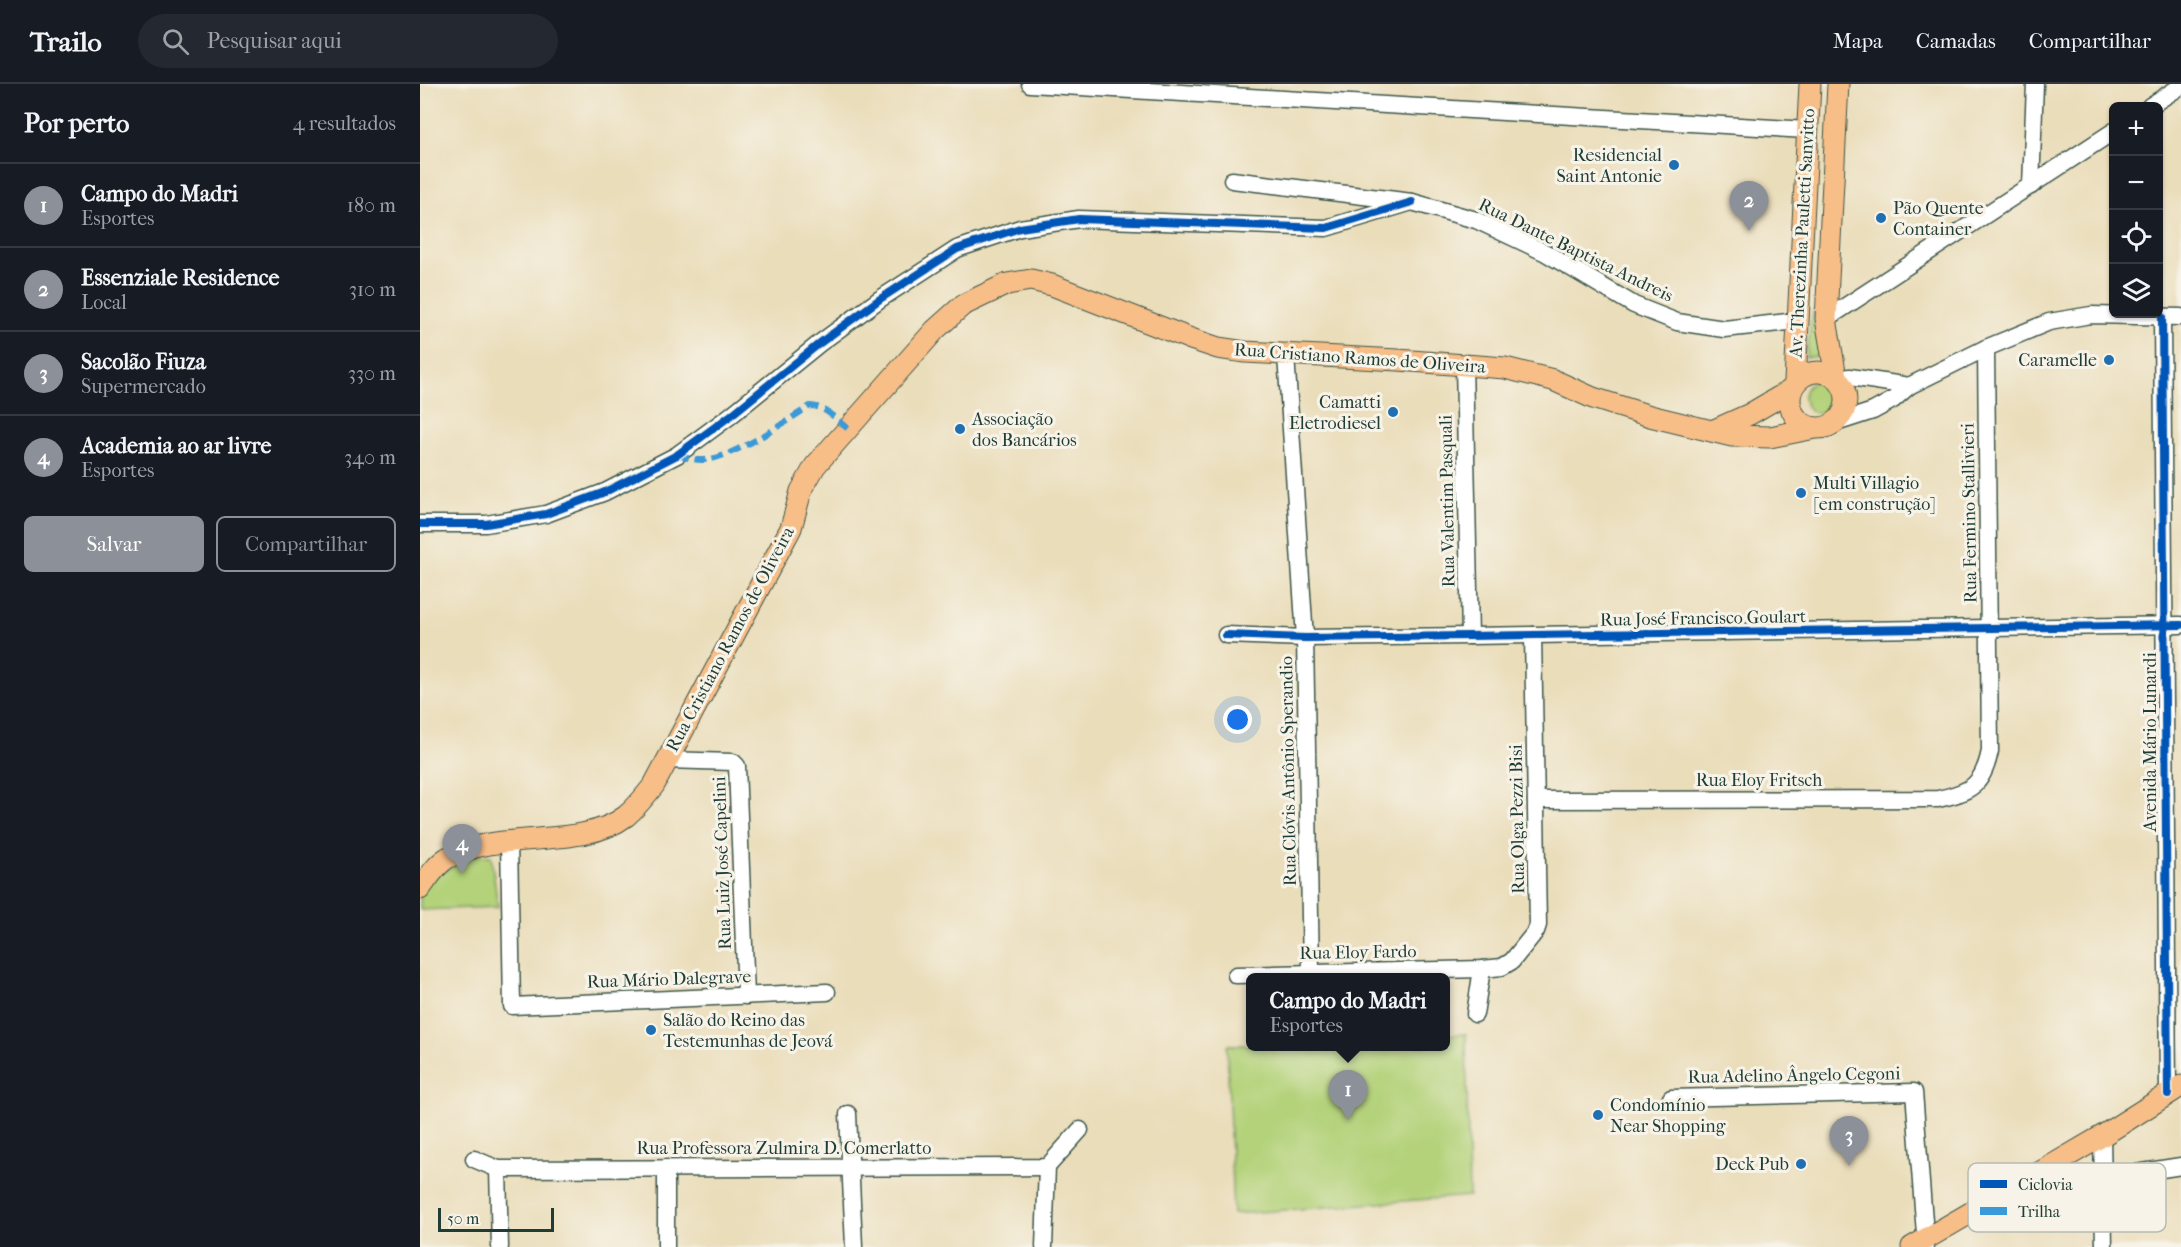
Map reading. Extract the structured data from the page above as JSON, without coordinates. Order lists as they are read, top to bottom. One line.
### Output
{"streets":{"main road":["Av. Therezinha Pauletti Sanvitto","Rua Cristiano Ramos de Oliveira"],"street":["Rua Dante Baptista Andreis","Rua Valentim Pasquali","Rua Fermino Stallivieri","Rua José Francisco Goulart","Avenida Mário Lunardi","Rua Clóvis Antônio Sperandio","Rua Eloy Fritsch","Rua Olga Pezzi Bisi","Rua Luiz José Capelini","Rua Eloy Fardo","Rua Mário Dalegrave","Rua Adelino Ângelo Cegoni","Rua Professora Zulmira D. Comerlatto"]},"crossings":[["Av. Therezinha Pauletti Sanvitto","Rua Dante Baptista Andreis"],["Av. Therezinha Pauletti Sanvitto","Rua Cristiano Ramos de Oliveira"],["Rua Cristiano Ramos de Oliveira","Rua Valentim Pasquali"],["Rua Cristiano Ramos de Oliveira","Rua Fermino Stallivieri"],["Rua Cristiano Ramos de Oliveira","Rua Clóvis Antônio Sperandio"],["Rua Cristiano Ramos de Oliveira","Rua Luiz José Capelini"],["Rua Cristiano Ramos de Oliveira","Rua Mário Dalegrave"],["Rua Valentim Pasquali","Rua José Francisco Goulart"],["Rua Fermino Stallivieri","Rua José Francisco Goulart"],["Rua Fermino Stallivieri","Rua Eloy Fritsch"],["Rua José Francisco Goulart","Avenida Mário Lunardi"],["Rua José Francisco Goulart","Rua Clóvis Antônio Sperandio"],["Rua José Francisco Goulart","Rua Olga Pezzi Bisi"],["Rua Clóvis Antônio Sperandio","Rua Eloy Fardo"],["Rua Eloy Fritsch","Rua Olga Pezzi Bisi"],["Rua Olga Pezzi Bisi","Rua Eloy Fardo"],["Rua Luiz José Capelini","Rua Mário Dalegrave"]],"places":["Residencial Saint Antonie","Pão Quente Container","Caramelle","Camatti Eletrodiesel","Associação dos Bancários","Multi Villagio [em construção]","Salão do Reino das Testemunhas de Jeová","Condomínio Near Shopping","Deck Pub"],"legend":["Ciclovia","Trilha"],"scale_bar":"50 m","page":{"header":"Trailo","search":"Pesquisar aqui","nav":["Mapa","Camadas","Compartilhar"],"heading":["Por perto","4 resultados"],"map_buttons":["+","−"],"list":[{"mark":"1","name":"Campo do Madri","note":"Esportes","value":"180 m"},{"mark":"2","name":"Essenziale Residence","note":"Local","value":"310 m"},{"mark":"3","name":"Sacolão Fiuza","note":"Supermercado","value":"330 m"},{"mark":"4","name":"Academia ao ar livre","note":"Esportes","value":"340 m"}],"pins":["2","4","1","3"],"buttons":["Salvar","Compartilhar"],"popup":["Campo do Madri","Esportes"],"scale":"50 m"}}
